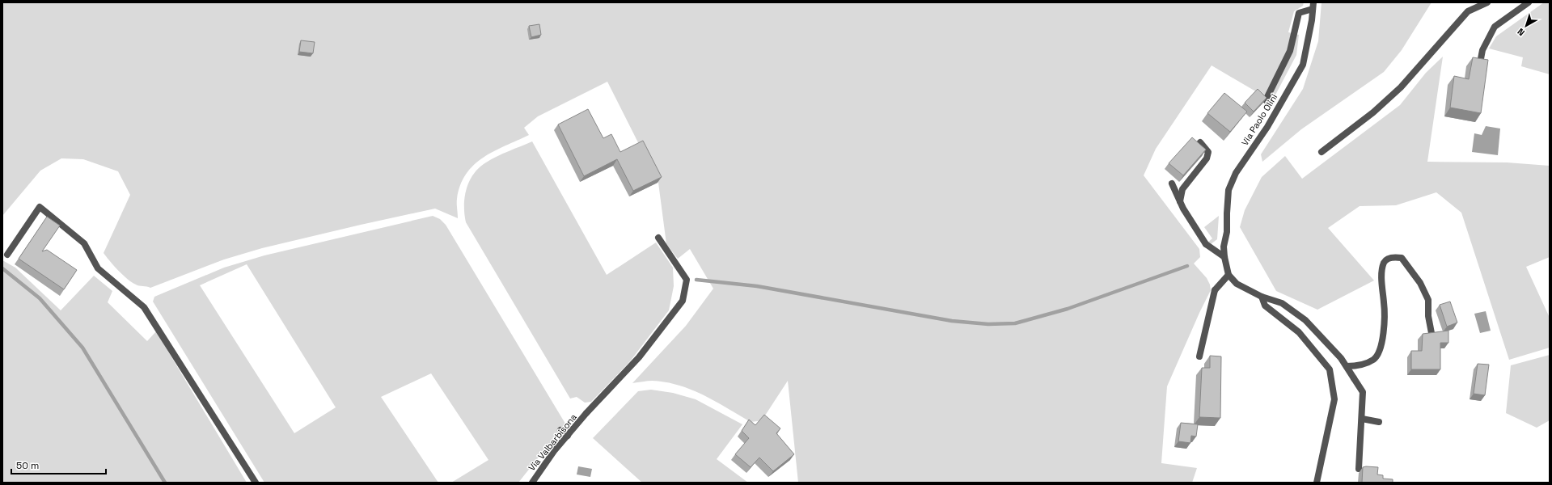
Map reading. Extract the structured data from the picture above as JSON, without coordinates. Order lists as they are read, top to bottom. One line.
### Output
{"streets":{"street":["Via Paolo Olini","Via Valbarbisona"]},"scale_bar":"50 m","north":"bottom left"}
